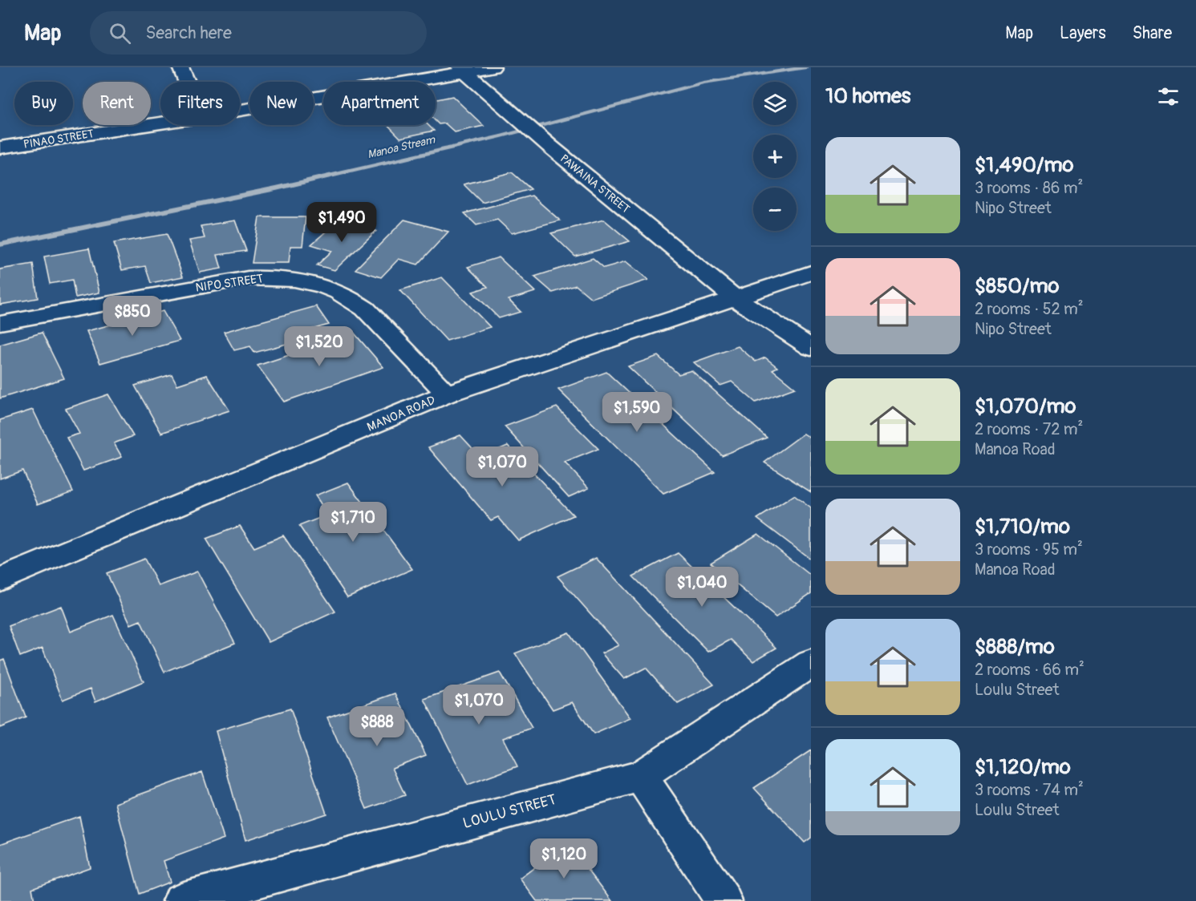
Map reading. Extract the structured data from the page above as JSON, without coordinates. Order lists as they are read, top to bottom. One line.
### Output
{"streets":{"street":["PINAO STREET","PAWAINA STREET","NIPO STREET","MANOA ROAD","LOULU STREET"]},"crossings":[["PINAO STREET","PAWAINA STREET"],["PAWAINA STREET","MANOA ROAD"],["NIPO STREET","MANOA ROAD"]],"water":["Manoa Stream"],"page":{"header":"Map","search":"Search here","nav":["Map","Layers","Share"],"heading":"10 homes","map_buttons":["+","−"],"chip":["Buy","Rent","Filters","New","Apartment"],"list":[{"name":"$1,490/mo","note":"3 rooms · 86 m² · Nipo Street"},{"name":"$850/mo","note":"2 rooms · 52 m² · Nipo Street"},{"name":"$1,070/mo","note":"2 rooms · 72 m² · Manoa Road"},{"name":"$1,710/mo","note":"3 rooms · 95 m² · Manoa Road"},{"name":"$888/mo","note":"2 rooms · 66 m² · Loulu Street"},{"name":"$1,120/mo","note":"3 rooms · 74 m² · Loulu Street"}],"price":["$1,490","$850","$1,520","$1,590","$1,070","$1,710","$1,040","$1,070","$888","$1,120"]}}
